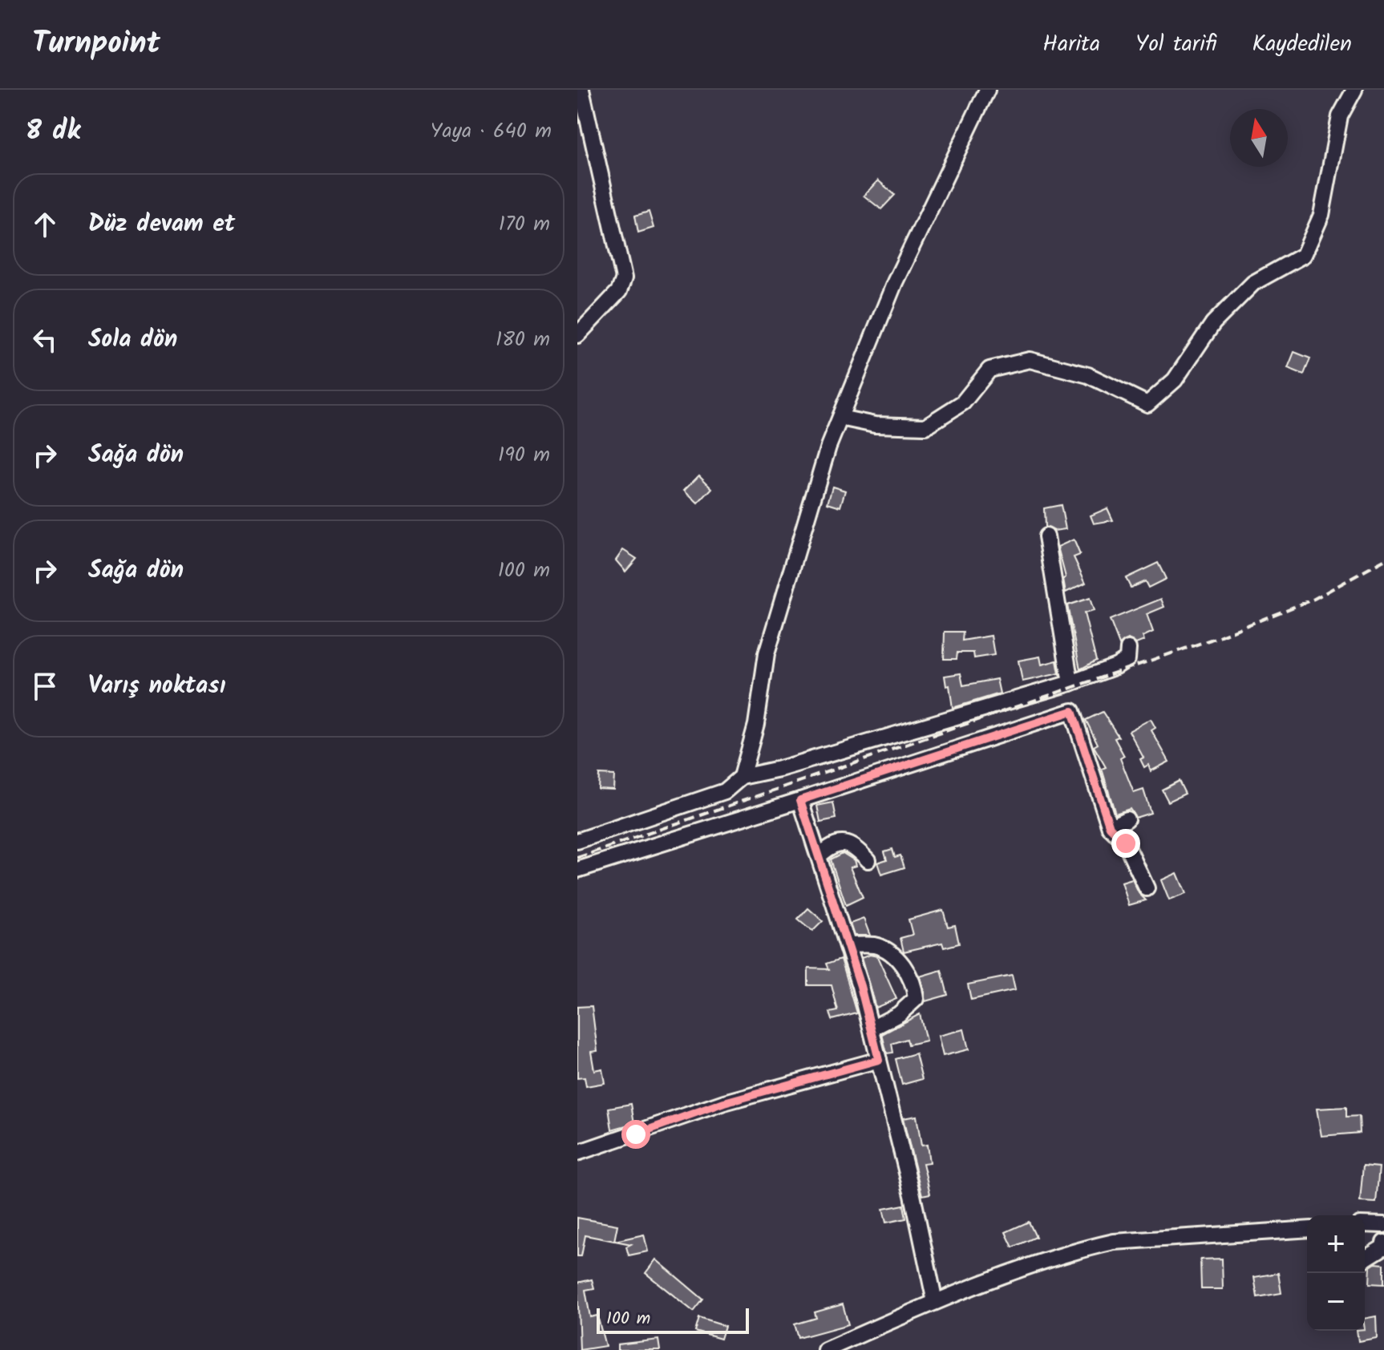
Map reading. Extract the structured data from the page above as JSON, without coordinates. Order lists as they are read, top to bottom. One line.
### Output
{"scale_bar":"100 m","north":"top","page":{"header":"Turnpoint","nav":["Harita","Yol tarifi","Kaydedilen"],"heading":["8 dk","Yaya · 640 m"],"list":[["Düz devam et","170 m"],["Sola dön","180 m"],["Sağa dön","190 m"],["Sağa dön","100 m"],"Varış noktası"],"map_buttons":["+","−"],"scale":"100 m"}}
